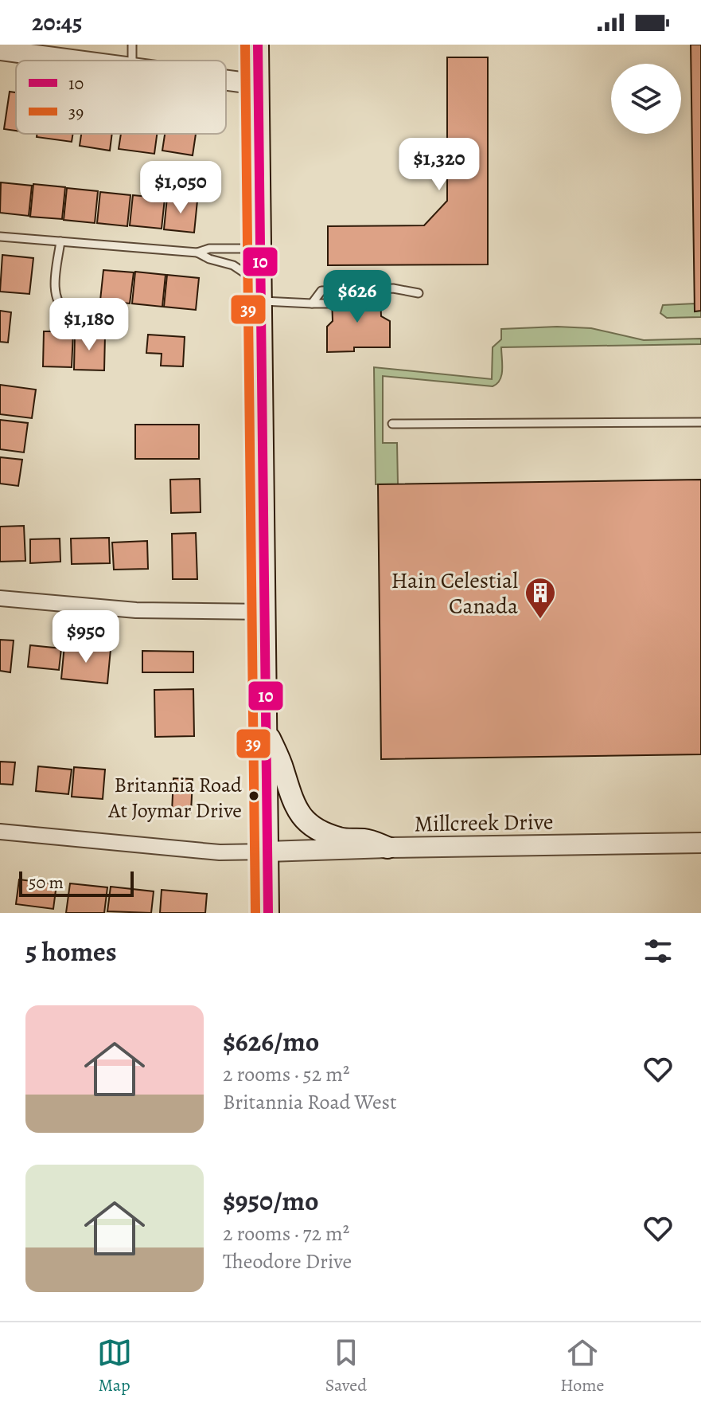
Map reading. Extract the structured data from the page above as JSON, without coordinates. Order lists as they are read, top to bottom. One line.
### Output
{"streets":{"street":["Millcreek Drive"]},"places":{"building":["Hain Celestial Canada"],"other":["Britannia Road At Joymar Drive"]},"lines":["transit line 10","transit line 39"],"legend":["10","39"],"scale_bar":"50 m","page":{"status":"20:45","price":["$1,320","$1,050","$626","$1,180","$950"],"scale":"50 m","heading":"5 homes","list":[{"name":"$626/mo","note":"2 rooms · 52 m² · Britannia Road West"},{"name":"$950/mo","note":"2 rooms · 72 m² · Theodore Drive"}],"tabs":["Map","Saved","Home"]}}
